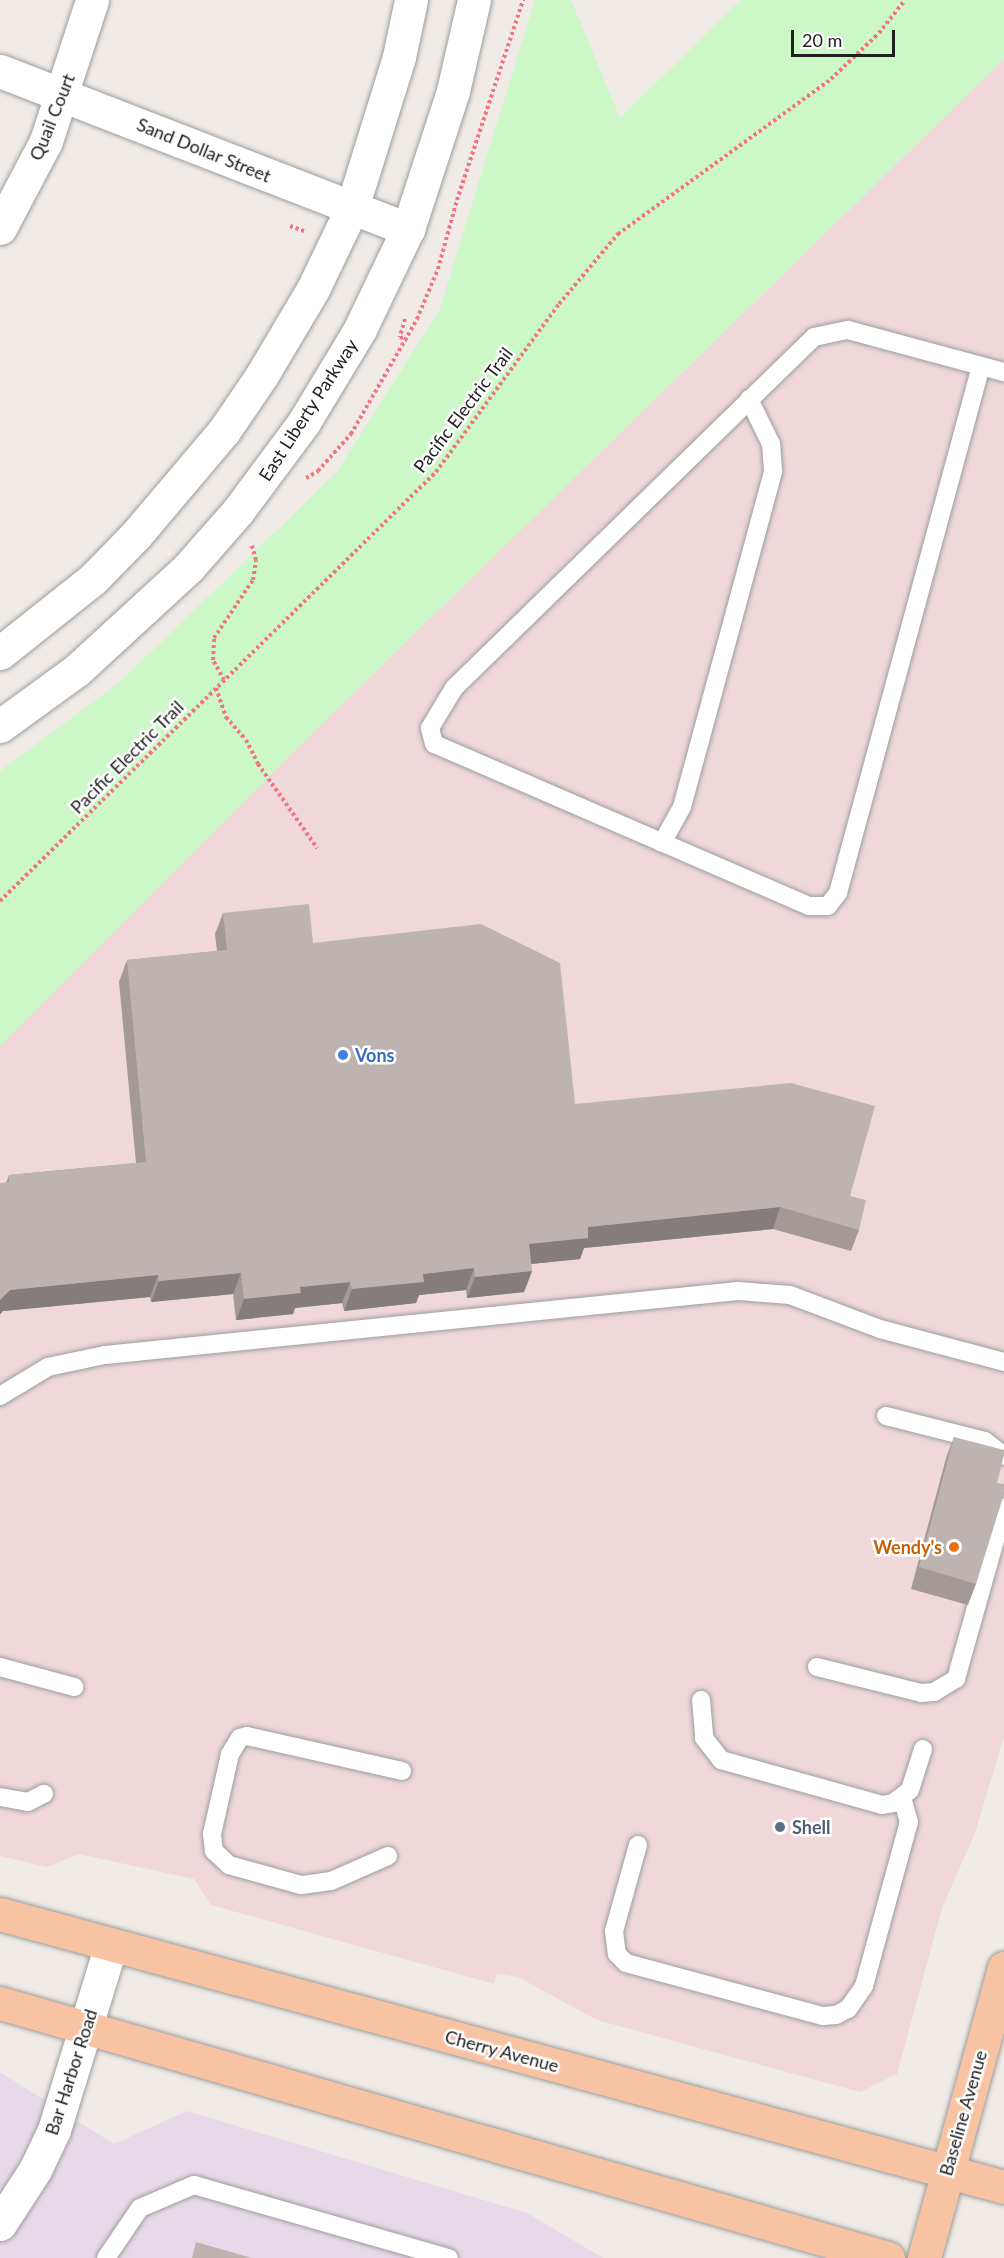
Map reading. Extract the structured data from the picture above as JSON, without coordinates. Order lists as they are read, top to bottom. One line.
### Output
{"streets":{"main road":["Cherry Avenue","Baseline Avenue"],"street":["Quail Court","Sand Dollar Street","East Liberty Parkway","Bar Harbor Road"],"path":["Pacific Electric Trail"]},"crossings":[["Quail Court","Sand Dollar Street"],["Sand Dollar Street","East Liberty Parkway"],["Cherry Avenue","Bar Harbor Road"],["Cherry Avenue","Baseline Avenue"]],"places":["Vons","Wendy's","Shell"],"scale_bar":"20 m"}
